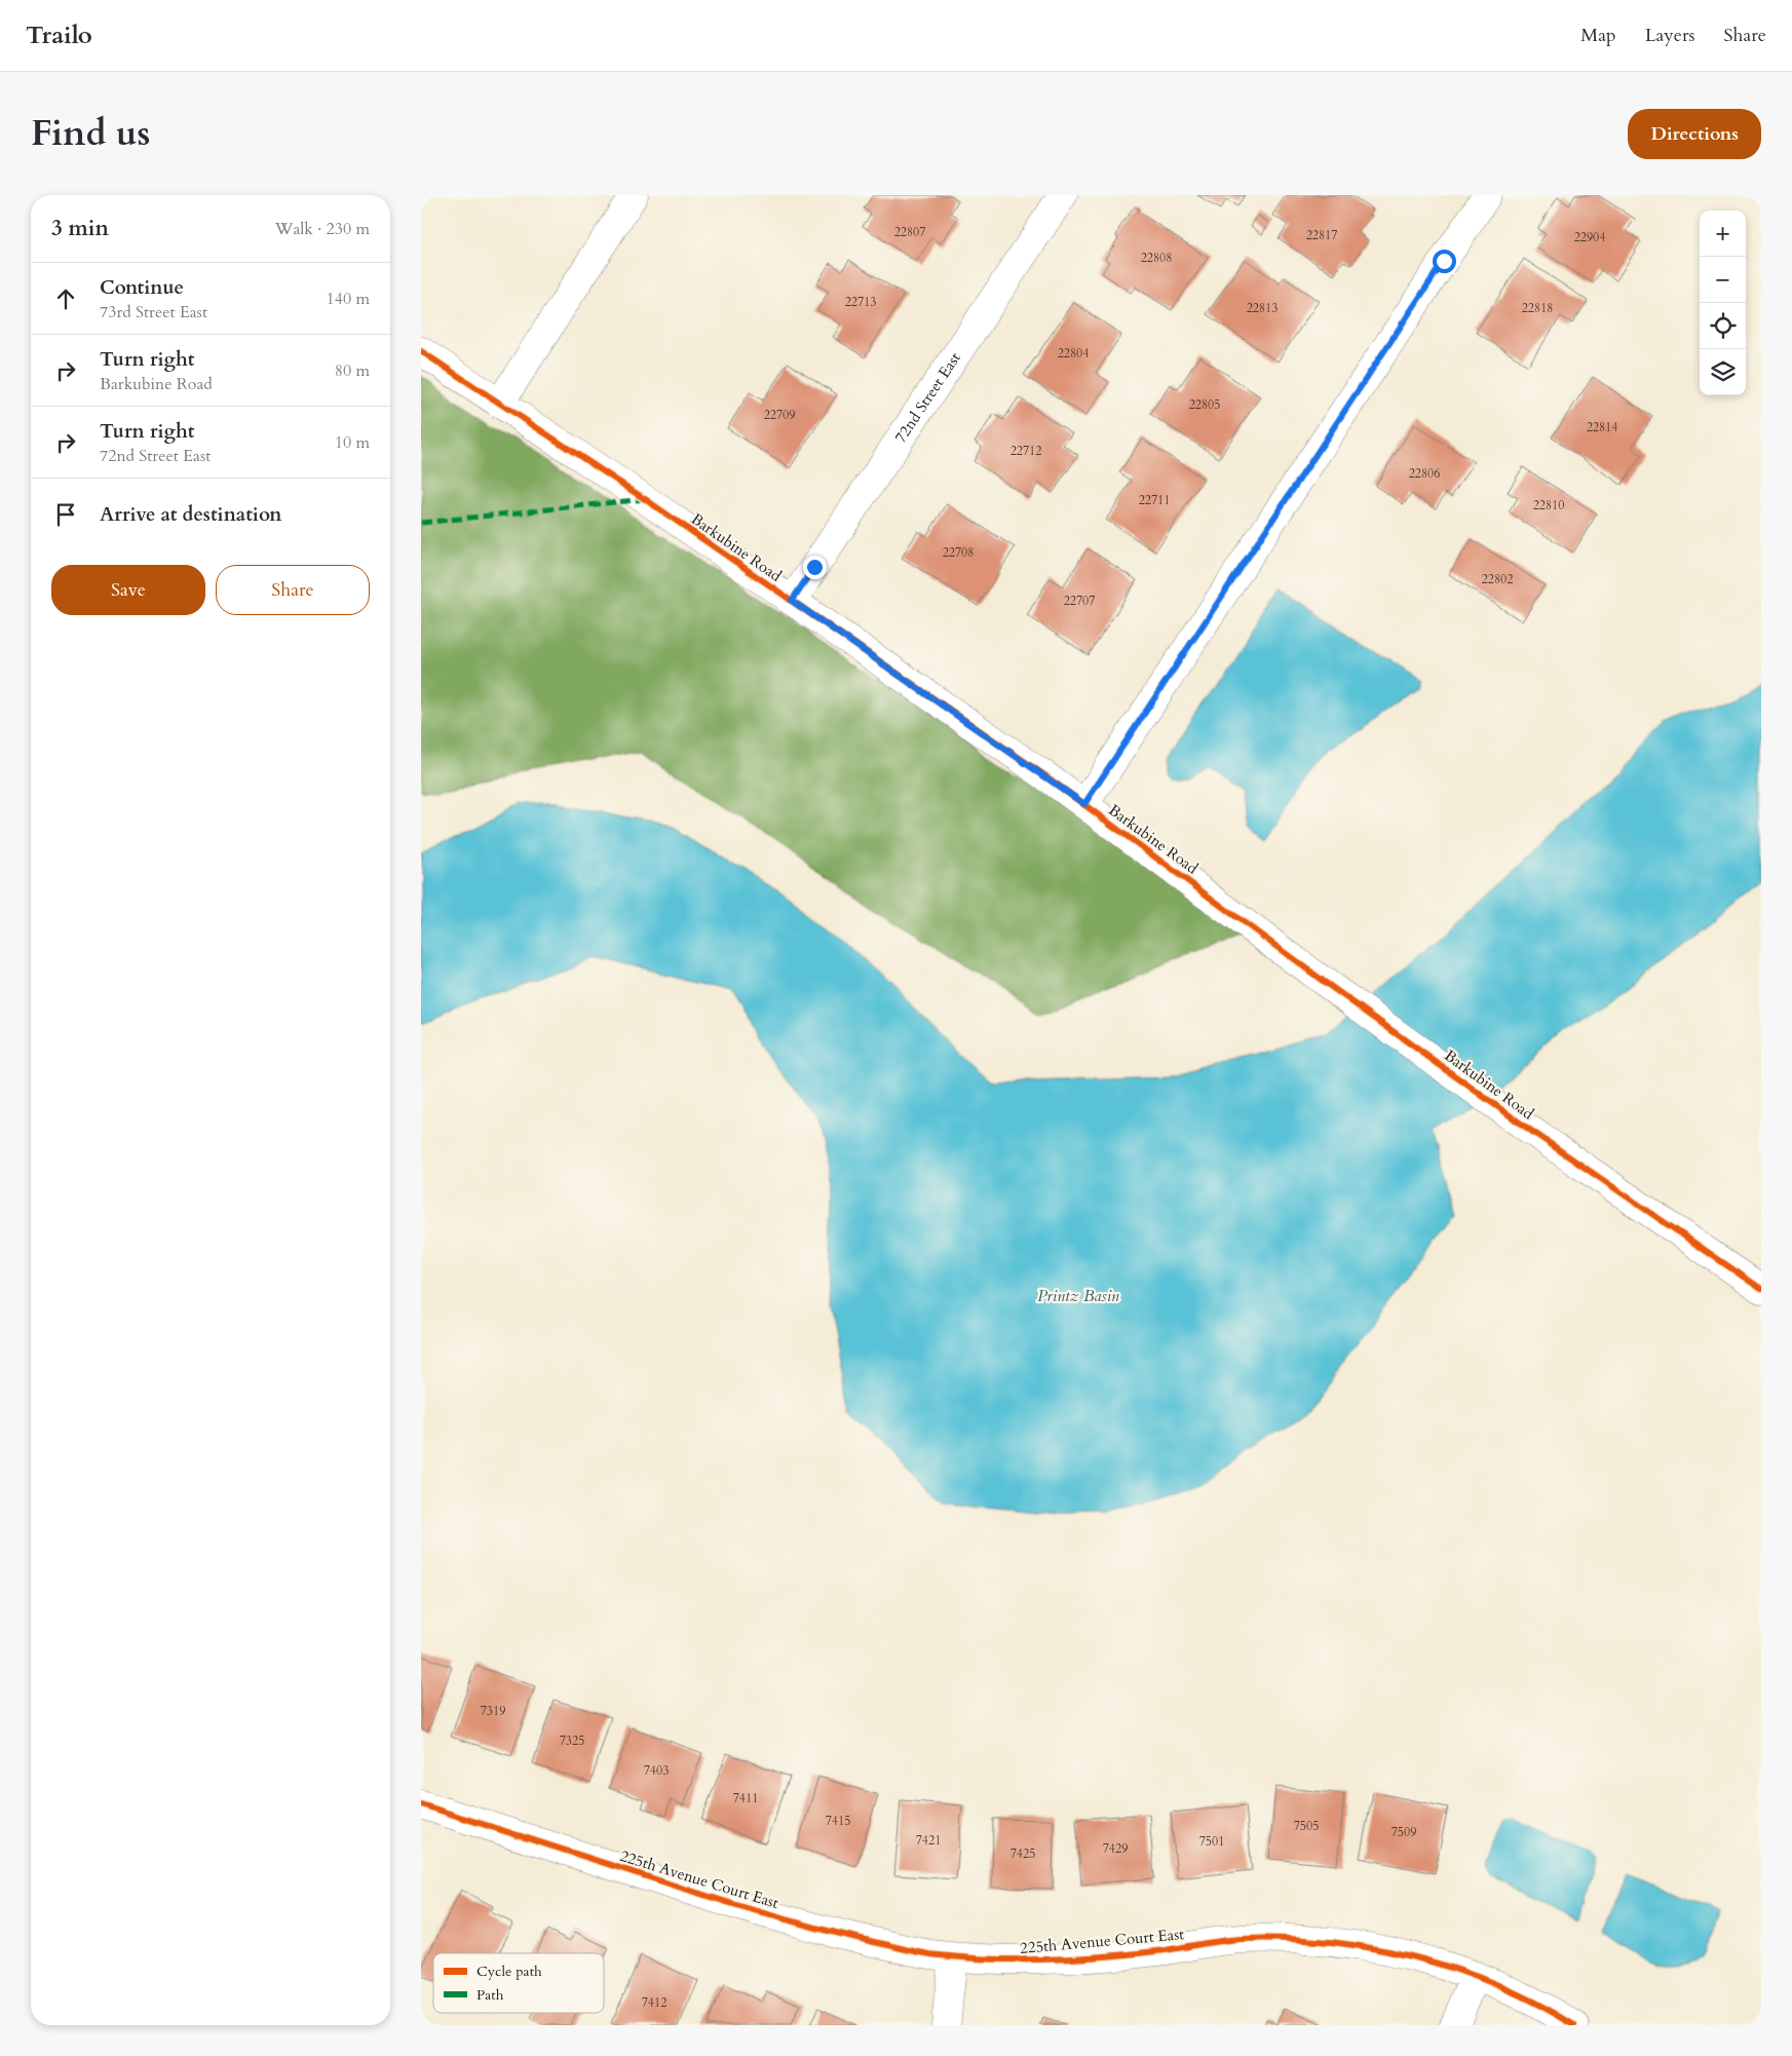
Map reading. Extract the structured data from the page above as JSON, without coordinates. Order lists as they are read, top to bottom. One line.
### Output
{"streets":{"street":["72nd Street East","Barkubine Road","225th Avenue Court East"]},"crossings":[["72nd Street East","Barkubine Road"]],"water":["Printz Basin"],"house_numbers":["22807","22817","22904","22808","22713","22813","22818","22804","22805","22709","22814","22712","22806","22711","22810","22708","22802","22707","7319","7325","7403","7411","7415","7505","7509","7421","7501","7429","7425","7412"],"legend":["Cycle path","Path"],"page":{"header":"Trailo","nav":["Map","Layers","Share"],"title":"Find us","buttons":["Directions",["Save","Share"]],"heading":["3 min","Walk · 230 m"],"map_buttons":["+","−"],"list":[["Continue","73rd Street East","140 m"],["Turn right","Barkubine Road","80 m"],["Turn right","72nd Street East","10 m"],"Arrive at destination"]}}
